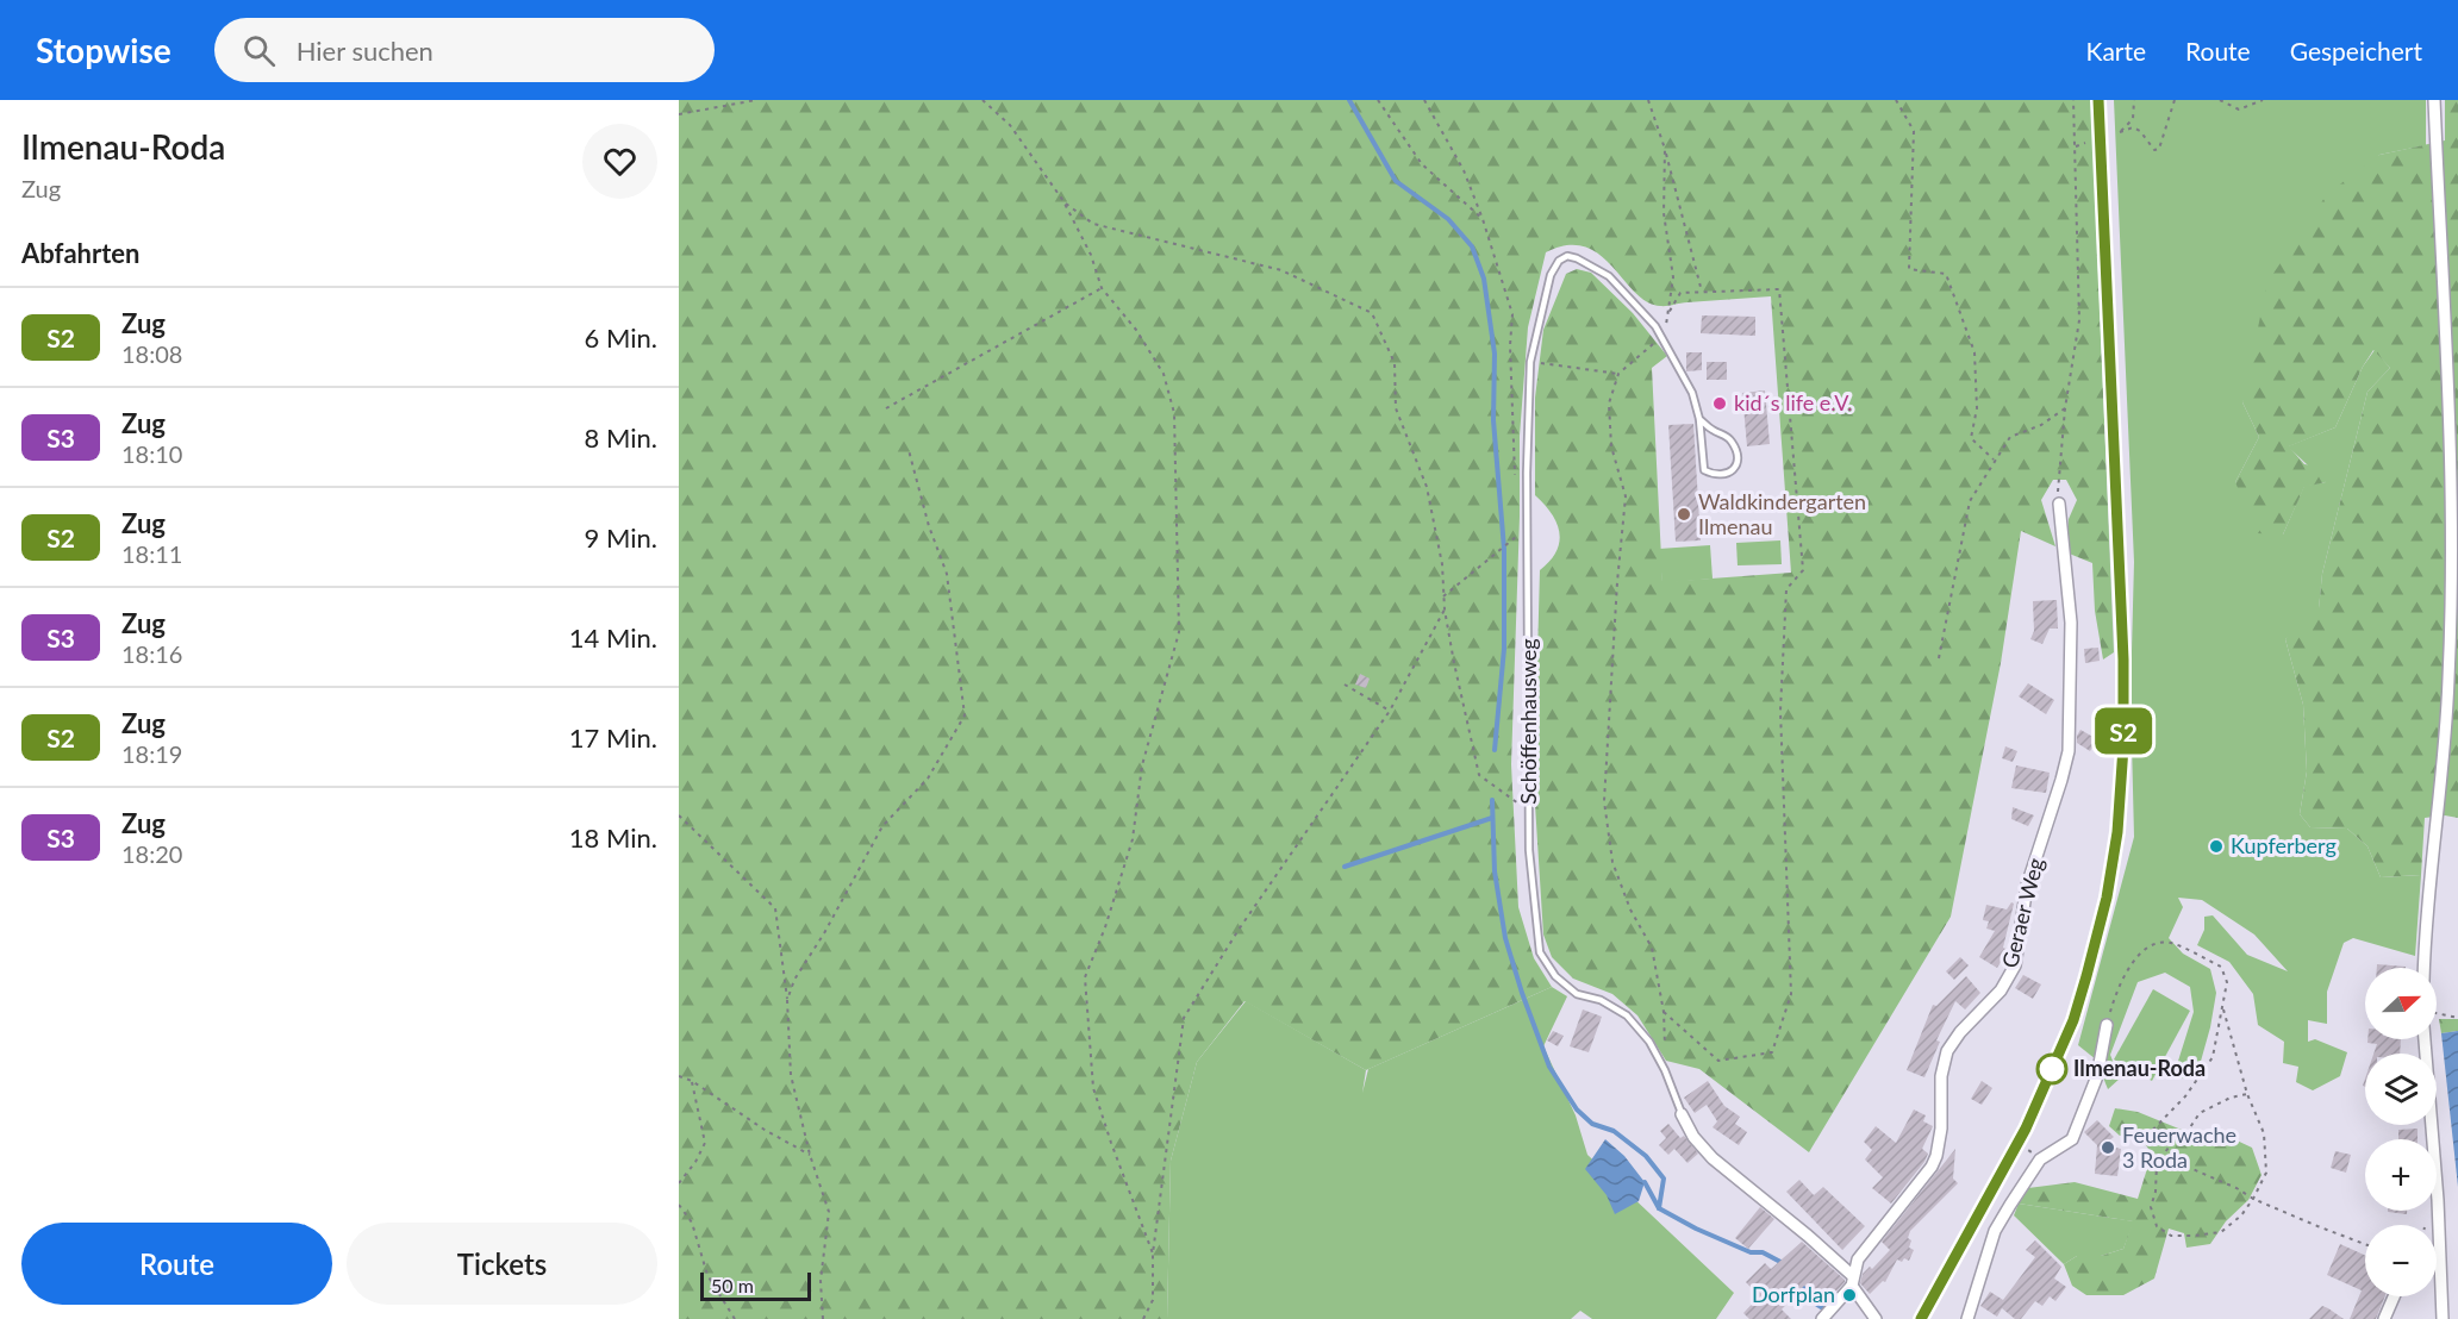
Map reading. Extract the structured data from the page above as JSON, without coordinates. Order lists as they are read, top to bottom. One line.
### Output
{"streets":{"street":["Schöffenhausweg","Geraer Weg"]},"crossings":[["Schöffenhausweg","Geraer Weg"]],"places":["kid´s life e.V.","Waldkindergarten Ilmenau","Kupferberg","Ilmenau-Roda","Feuerwache 3 Roda","Dorfplan"],"scale_bar":"50 m","north":"right","page":{"header":"Stopwise","search":"Hier suchen","nav":["Karte","Route","Gespeichert"],"heading":[["Ilmenau-Roda","Zug"],"Abfahrten"],"on_map":"S2","list":[{"mark":"S2","name":"Zug","note":"18:08","value":"6 Min."},{"mark":"S3","name":"Zug","note":"18:10","value":"8 Min."},{"mark":"S2","name":"Zug","note":"18:11","value":"9 Min."},{"mark":"S3","name":"Zug","note":"18:16","value":"14 Min."},{"mark":"S2","name":"Zug","note":"18:19","value":"17 Min."},{"mark":"S3","name":"Zug","note":"18:20","value":"18 Min."}],"map_buttons":["+","−"],"buttons":["Route","Tickets"],"scale":"50 m"}}
